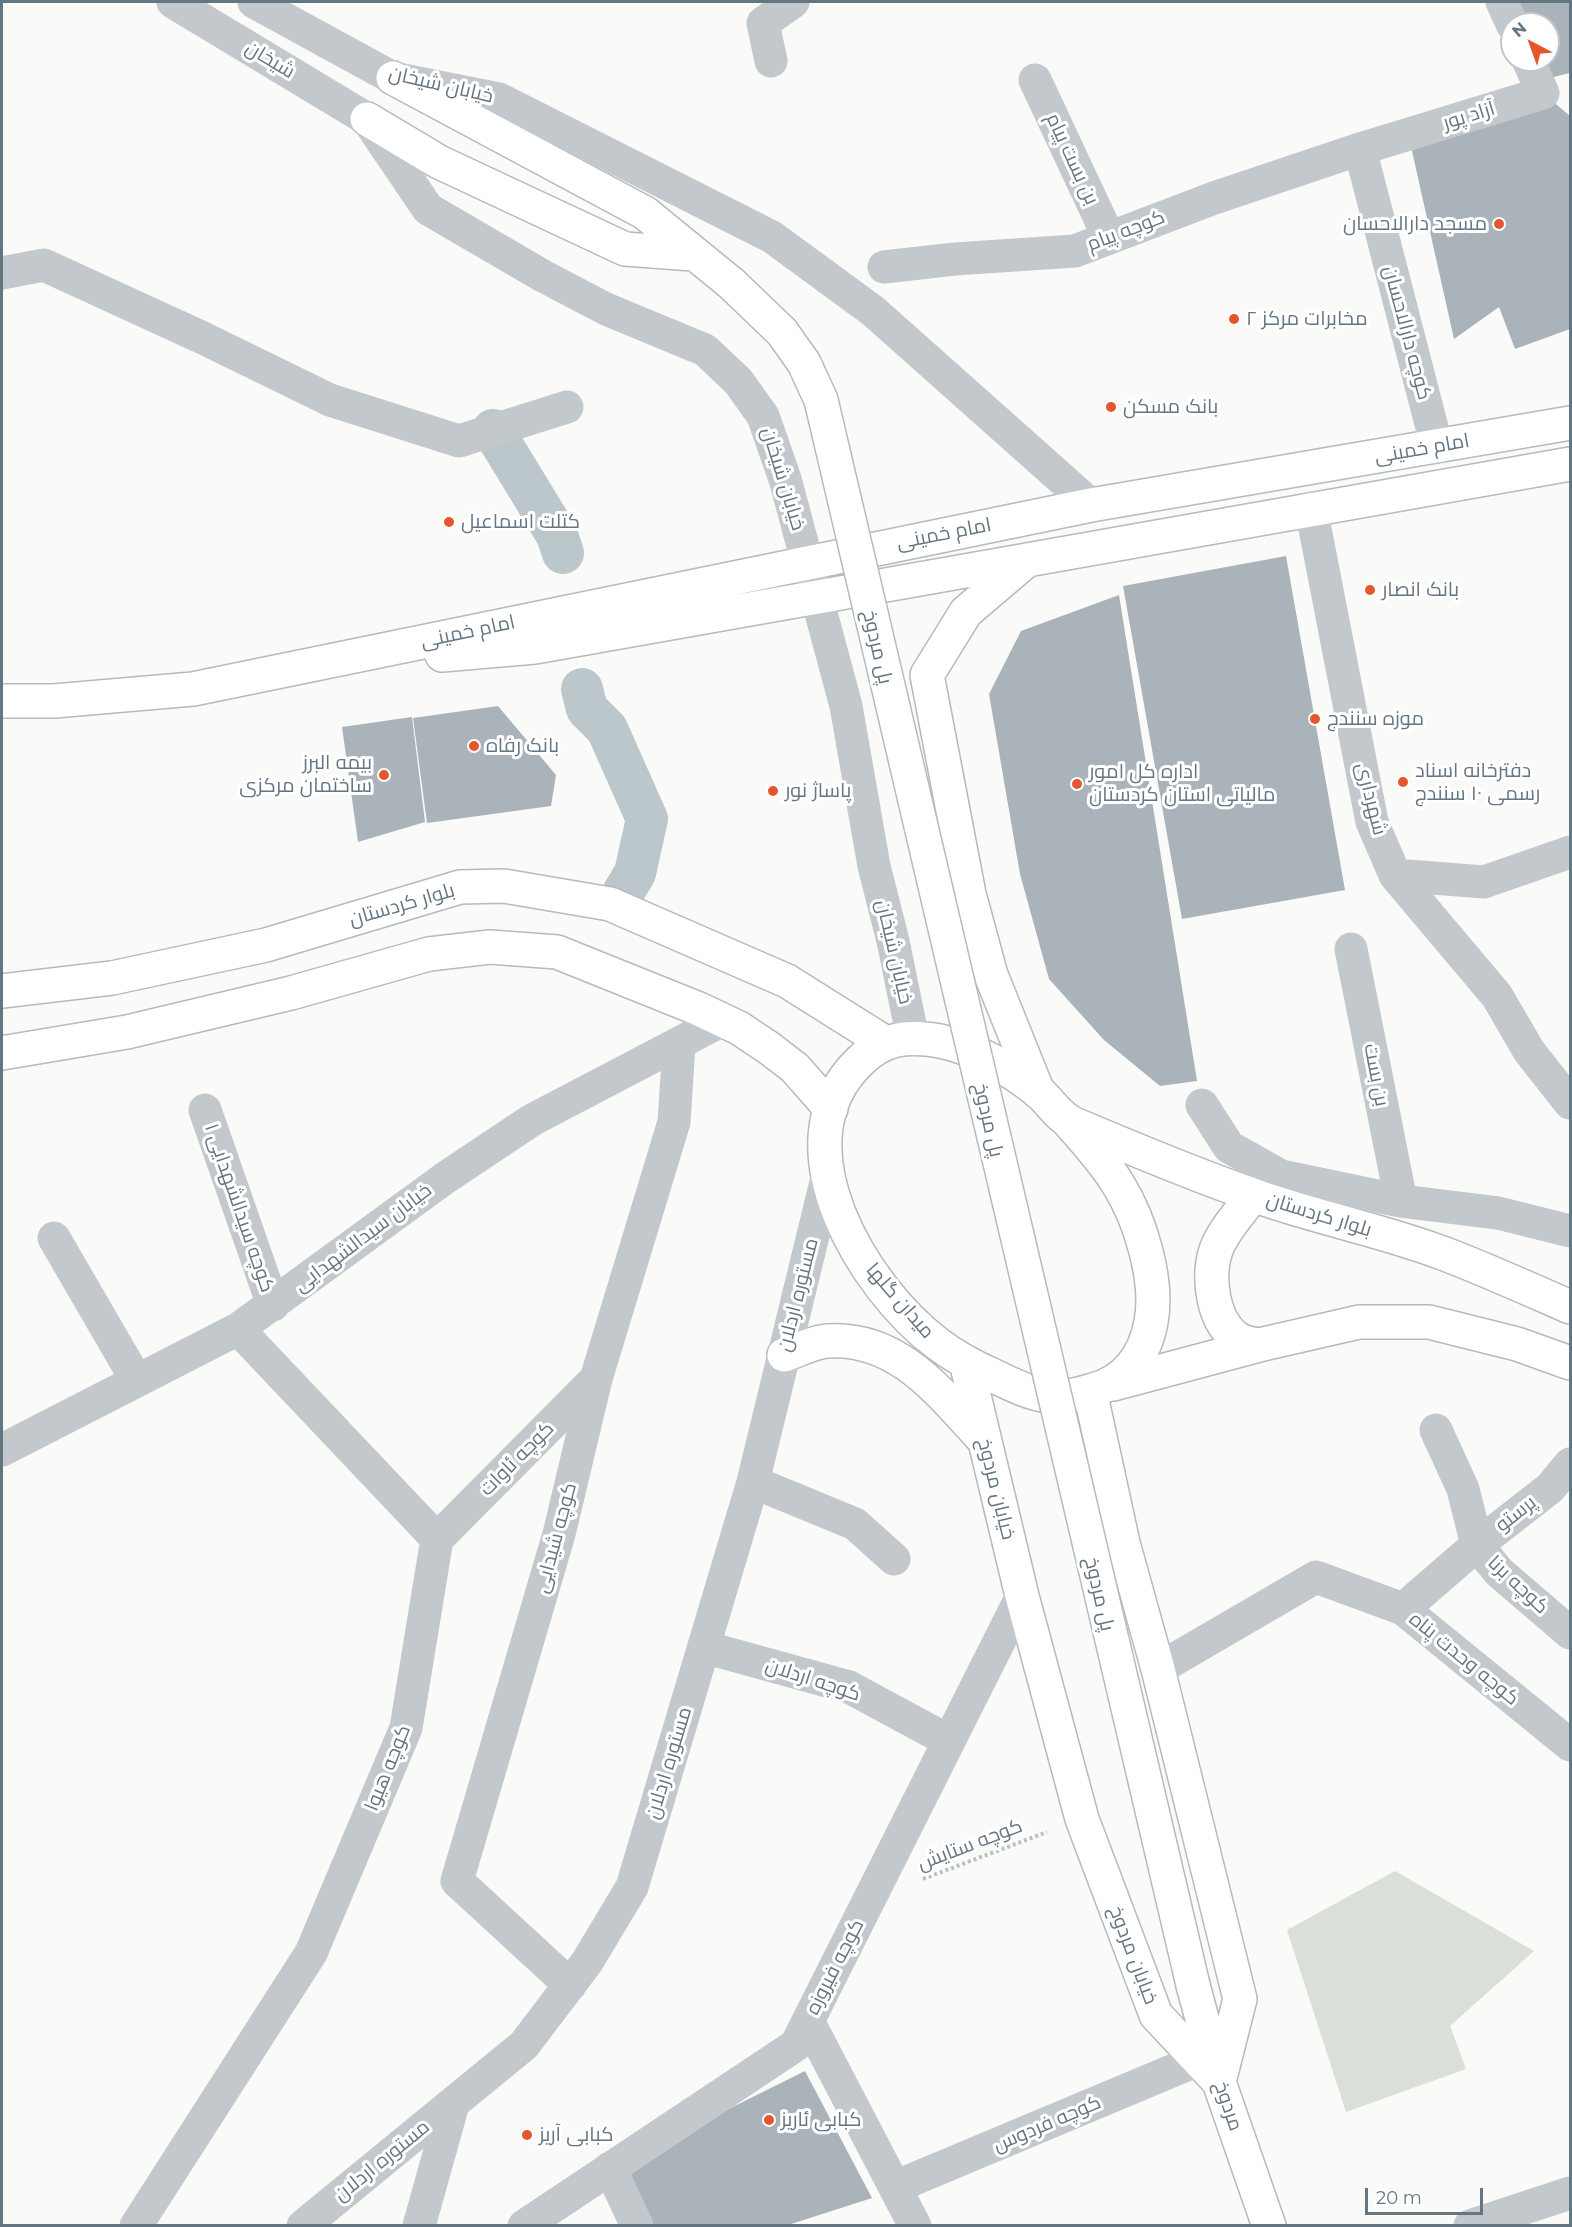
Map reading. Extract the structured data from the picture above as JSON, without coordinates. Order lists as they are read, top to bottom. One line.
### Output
{"streets":{"main road":["امام خمینی","پل مردوخ","بلوار کردستان","میدان گلها","خیابان مردوخ","مردوخ"],"street":["شیخان","خیابان شیخان","آزاد پور","بن بست پیام","کوچه پیام","کوچه دارالاحسان","شهرداری","بن بست","کوچه سیدالشهدایی ۱","خیابان سیدالشهدایی","مستوره اردلان","کوچه ئاوات","پرستو","کوچه شیدایی","کوچه برنا","کوچه وحدت پناه","کوچه اردلان","کوچه هیوا","کوچه فیروزه","کوچه فردوس"],"path":["کوچه ستایش"]},"crossings":[["شیخان","خیابان شیخان"],["خیابان شیخان","امام خمینی"],["خیابان شیخان","پل مردوخ"],["خیابان شیخان","بلوار کردستان"],["خیابان شیخان","میدان گلها"],["آزاد پور","کوچه پیام"],["آزاد پور","کوچه دارالاحسان"],["بن بست پیام","کوچه پیام"],["کوچه پیام","کوچه دارالاحسان"],["کوچه دارالاحسان","امام خمینی"],["امام خمینی","شهرداری"],["پل مردوخ","مردوخ"],["بلوار کردستان","میدان گلها"],["کوچه سیدالشهدایی ۱","خیابان سیدالشهدایی"],["خیابان سیدالشهدایی","کوچه شیدایی"],["مستوره اردلان","میدان گلها"],["مستوره اردلان","کوچه شیدایی"],["مستوره اردلان","کوچه اردلان"],["میدان گلها","خیابان مردوخ"],["کوچه ئاوات","کوچه شیدایی"],["کوچه ئاوات","کوچه هیوا"],["خیابان مردوخ","کوچه ستایش"],["خیابان مردوخ","کوچه فیروزه"],["خیابان مردوخ","مردوخ"],["خیابان مردوخ","کوچه فردوس"],["پرستو","کوچه برنا"],["پرستو","کوچه وحدت پناه"],["کوچه اردلان","کوچه فیروزه"],["کوچه ستایش","کوچه فیروزه"],["مردوخ","کوچه فردوس"]],"places":["مسجد دارالاحسان","مخابرات مرکز ۲","بانک مسکن","کتلت اسماعیل","بانک انصار","موزه سنندج","بانک رفاه","بیمه البرز ساختمان مرکزی","دفترخانه اسناد رسمی ۱۰ سنندج","اداره کل امور مالیاتی استان کردستان","پاساژ نور","کبابی ئاریز","کبابی آریز"],"scale_bar":"20 m","north":"top left"}
